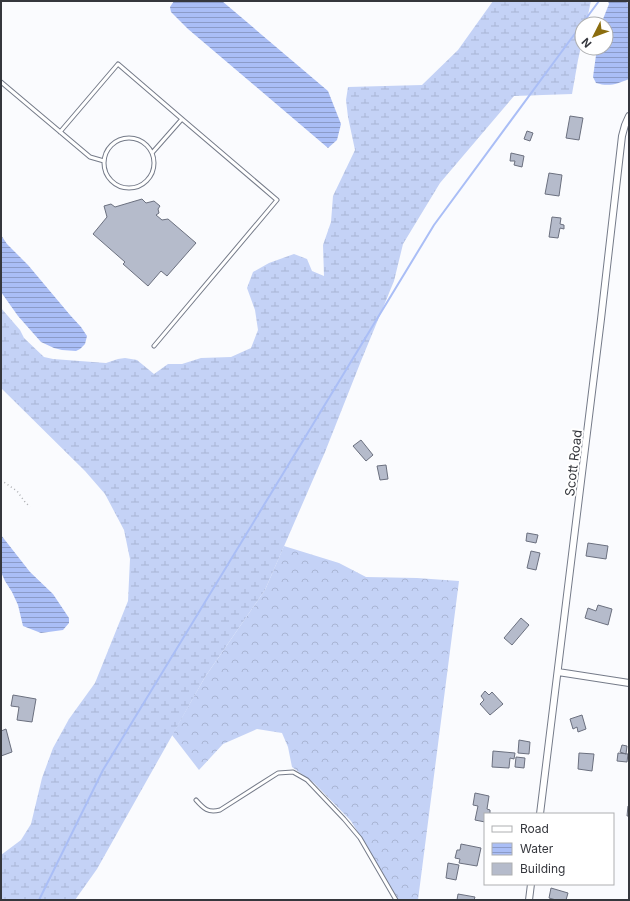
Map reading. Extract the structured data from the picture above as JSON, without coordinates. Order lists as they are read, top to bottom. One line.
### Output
{"streets":{"street":["Scott Road"]},"legend":["Road","Water","Building"],"north":"bottom left"}
